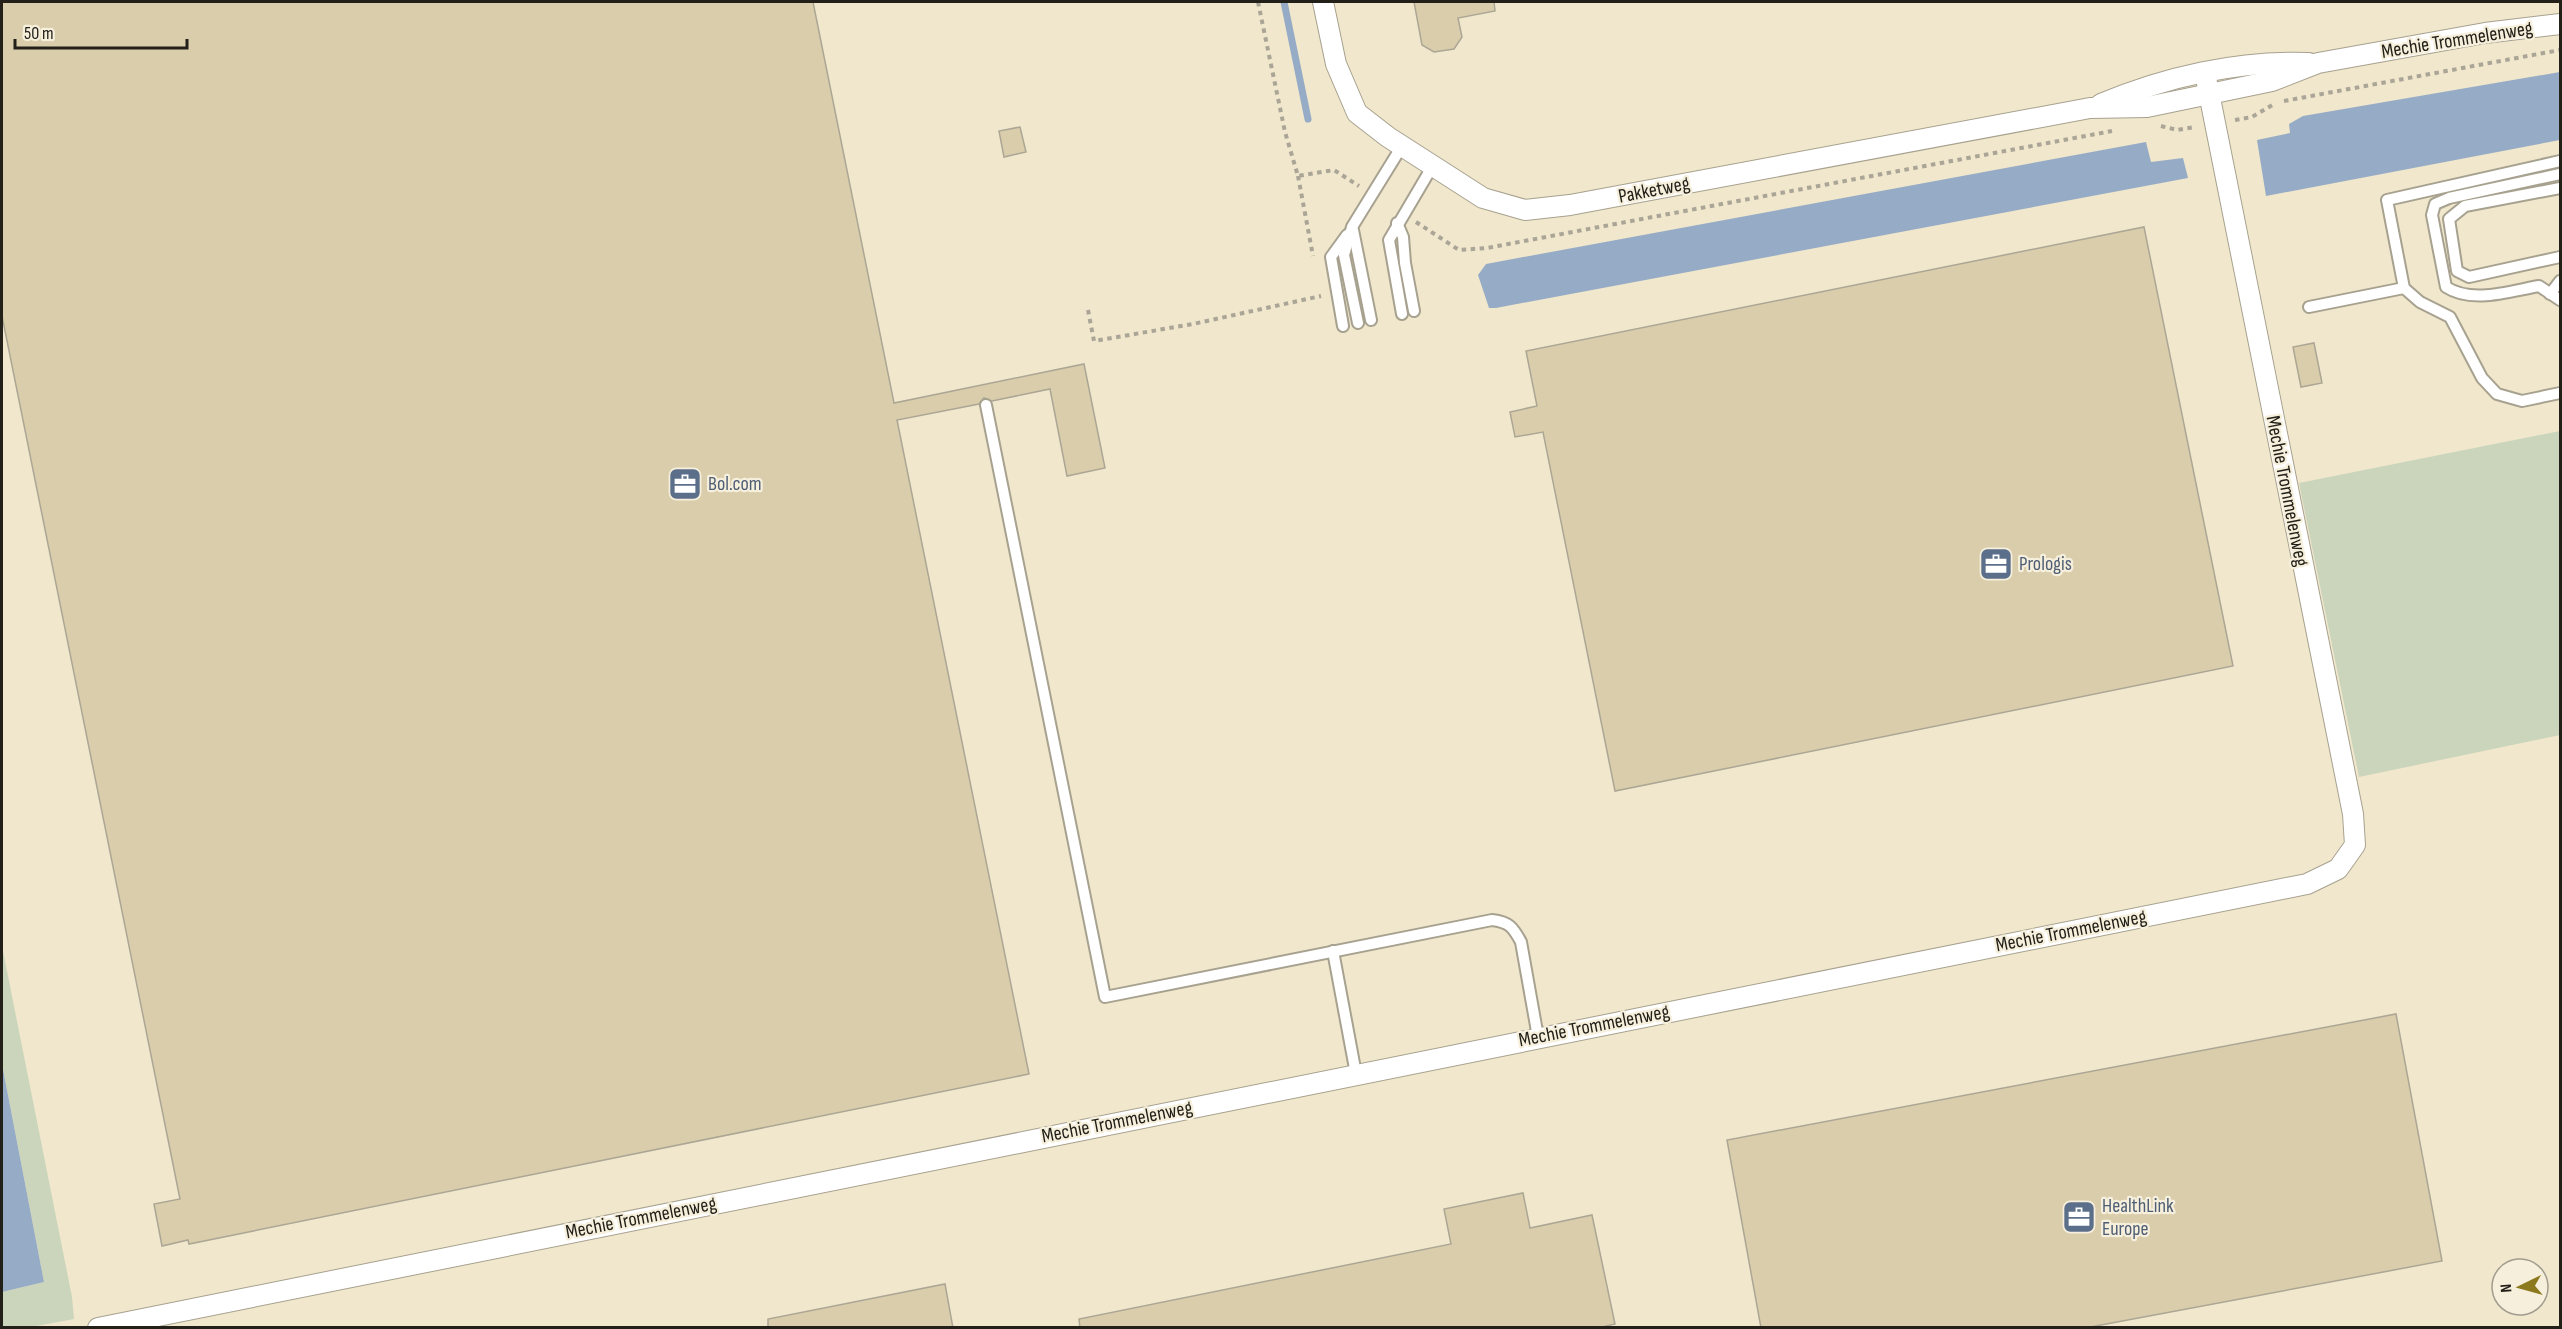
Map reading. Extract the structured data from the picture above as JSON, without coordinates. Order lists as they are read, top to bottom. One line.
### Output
{"streets":{"street":["Mechie Trommelenweg","Pakketweg"]},"crossings":[["Mechie Trommelenweg","Pakketweg"]],"places":{"office":["Bol.com","Prologis","HealthLink Europe"]},"scale_bar":"50 m","north":"left"}
